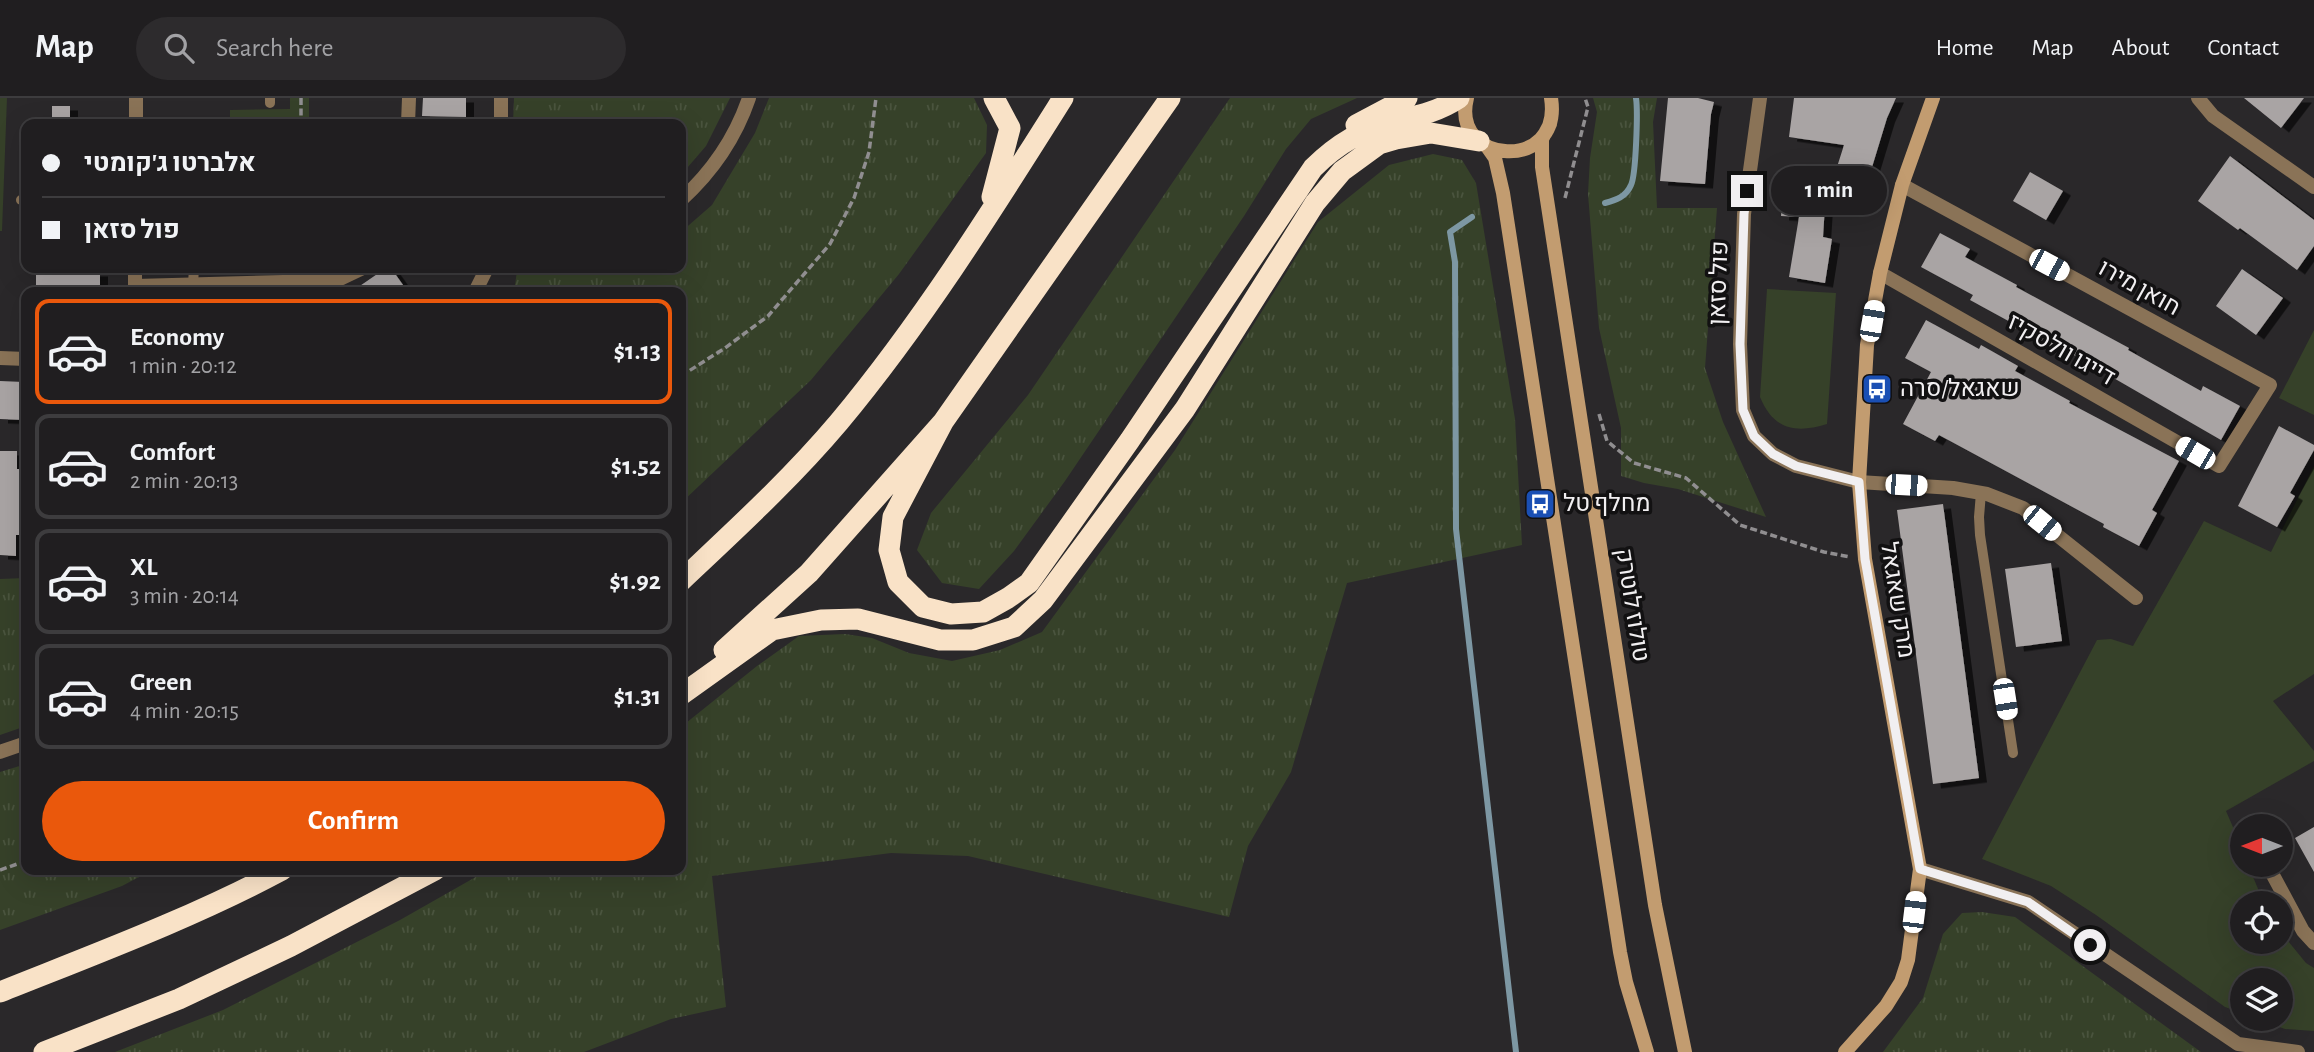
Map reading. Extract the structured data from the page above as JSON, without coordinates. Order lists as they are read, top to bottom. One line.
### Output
{"streets":{"main road":["מרק שאגאל","טולוז לוטרק"],"street":["פול סזאן","חואן מירו","דייגו וולסקיז"]},"crossings":[["פול סזאן","מרק שאגאל"],["חואן מירו","דייגו וולסקיז"],["חואן מירו","מרק שאגאל"],["דייגו וולסקיז","מרק שאגאל"]],"places":{"bus stop":["שאגאל/סרה","מחלף טל"]},"north":"left","page":{"header":"Map","search":"Search here","nav":["Home","Map","About","Contact"],"banner":["אלברטו ג'קומטי","פול סזאן"],"bubble":"1 min","list":[{"name":"Economy","note":"1 min · 20:12","value":"$1.13"},{"name":"Comfort","note":"2 min · 20:13","value":"$1.52"},{"name":"XL","note":"3 min · 20:14","value":"$1.92"},{"name":"Green","note":"4 min · 20:15","value":"$1.31"}],"buttons":"Confirm"}}
